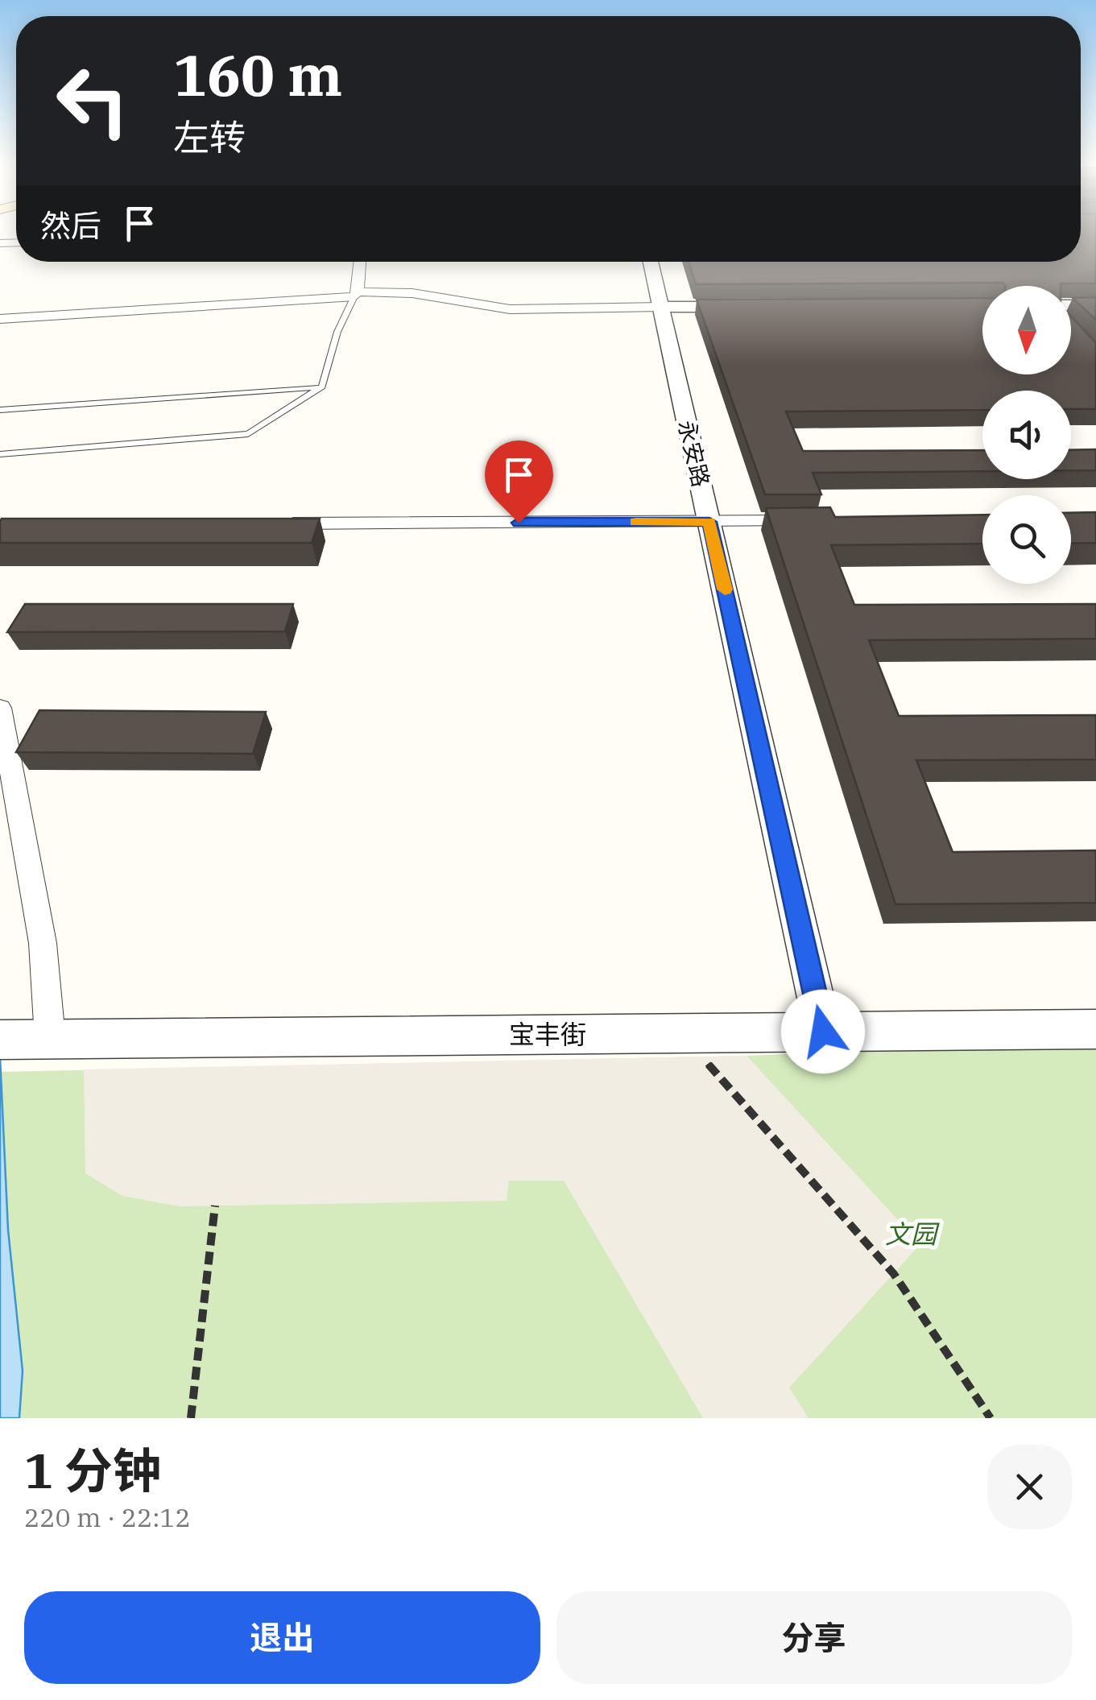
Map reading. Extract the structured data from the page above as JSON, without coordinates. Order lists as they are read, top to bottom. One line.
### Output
{"streets":{"street":["永安路","宝丰街"]},"crossings":[["永安路","宝丰街"]],"parks":["文园"],"north":"bottom","page":{"turn":["160 m","左转"],"then":"然后","heading":["1 分钟","220 m · 22:12"],"buttons":["退出","分享"]}}
